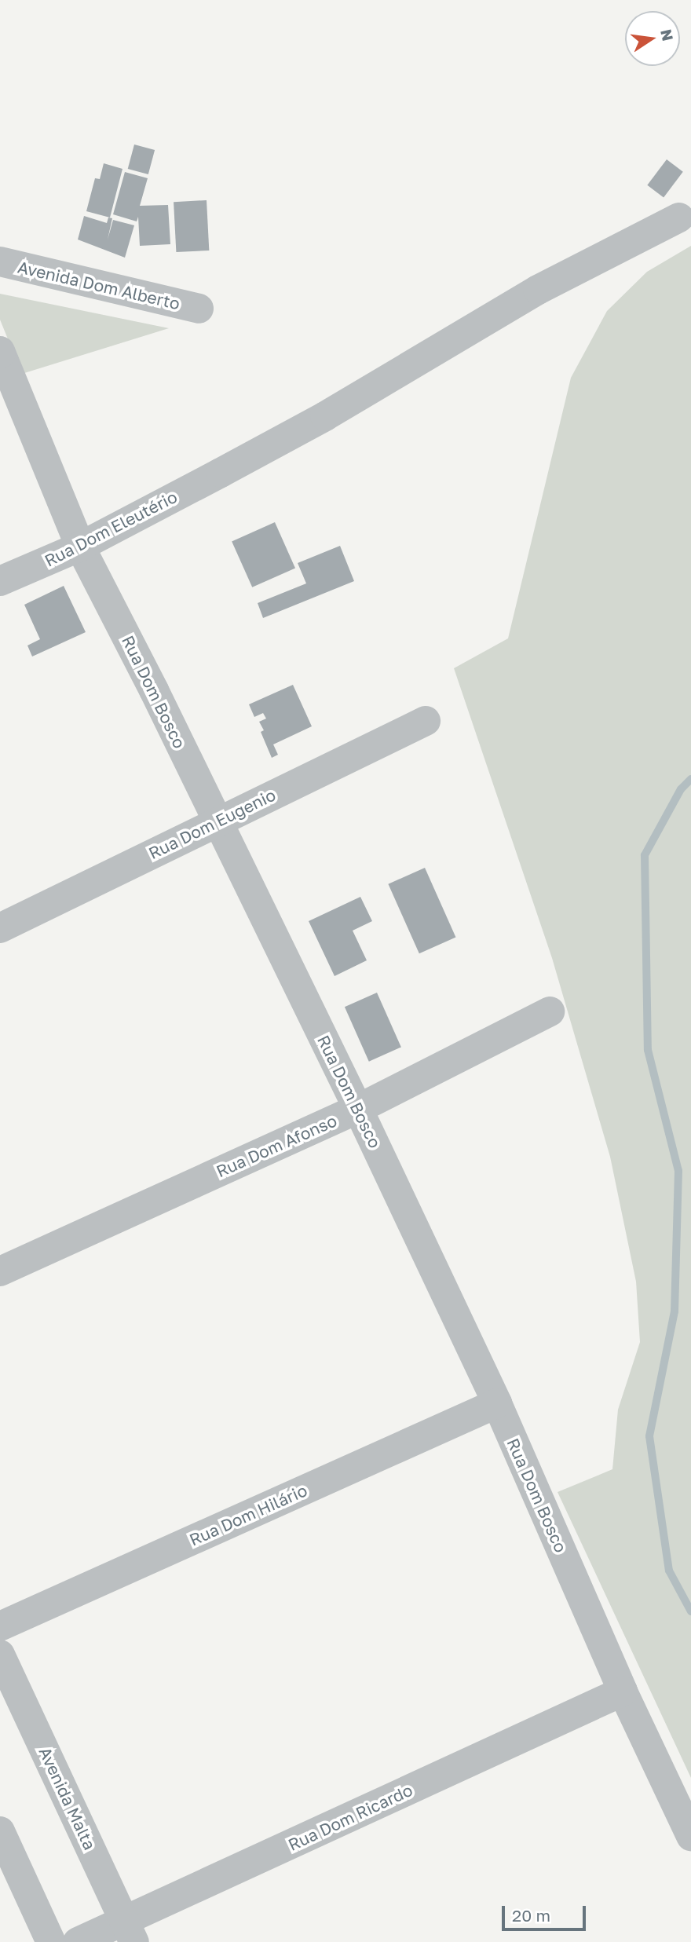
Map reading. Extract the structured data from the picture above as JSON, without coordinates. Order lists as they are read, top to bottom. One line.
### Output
{"streets":{"street":["Avenida Dom Alberto","Rua Dom Eleutério","Rua Dom Bosco","Rua Dom Eugenio","Rua Dom Afonso","Rua Dom Hilário","Avenida Malta","Rua Dom Ricardo"]},"crossings":[["Rua Dom Eleutério","Rua Dom Bosco"],["Rua Dom Bosco","Rua Dom Eugenio"],["Rua Dom Bosco","Rua Dom Afonso"],["Rua Dom Bosco","Rua Dom Hilário"],["Rua Dom Bosco","Rua Dom Ricardo"],["Avenida Malta","Rua Dom Ricardo"]],"scale_bar":"20 m","north":"right"}
